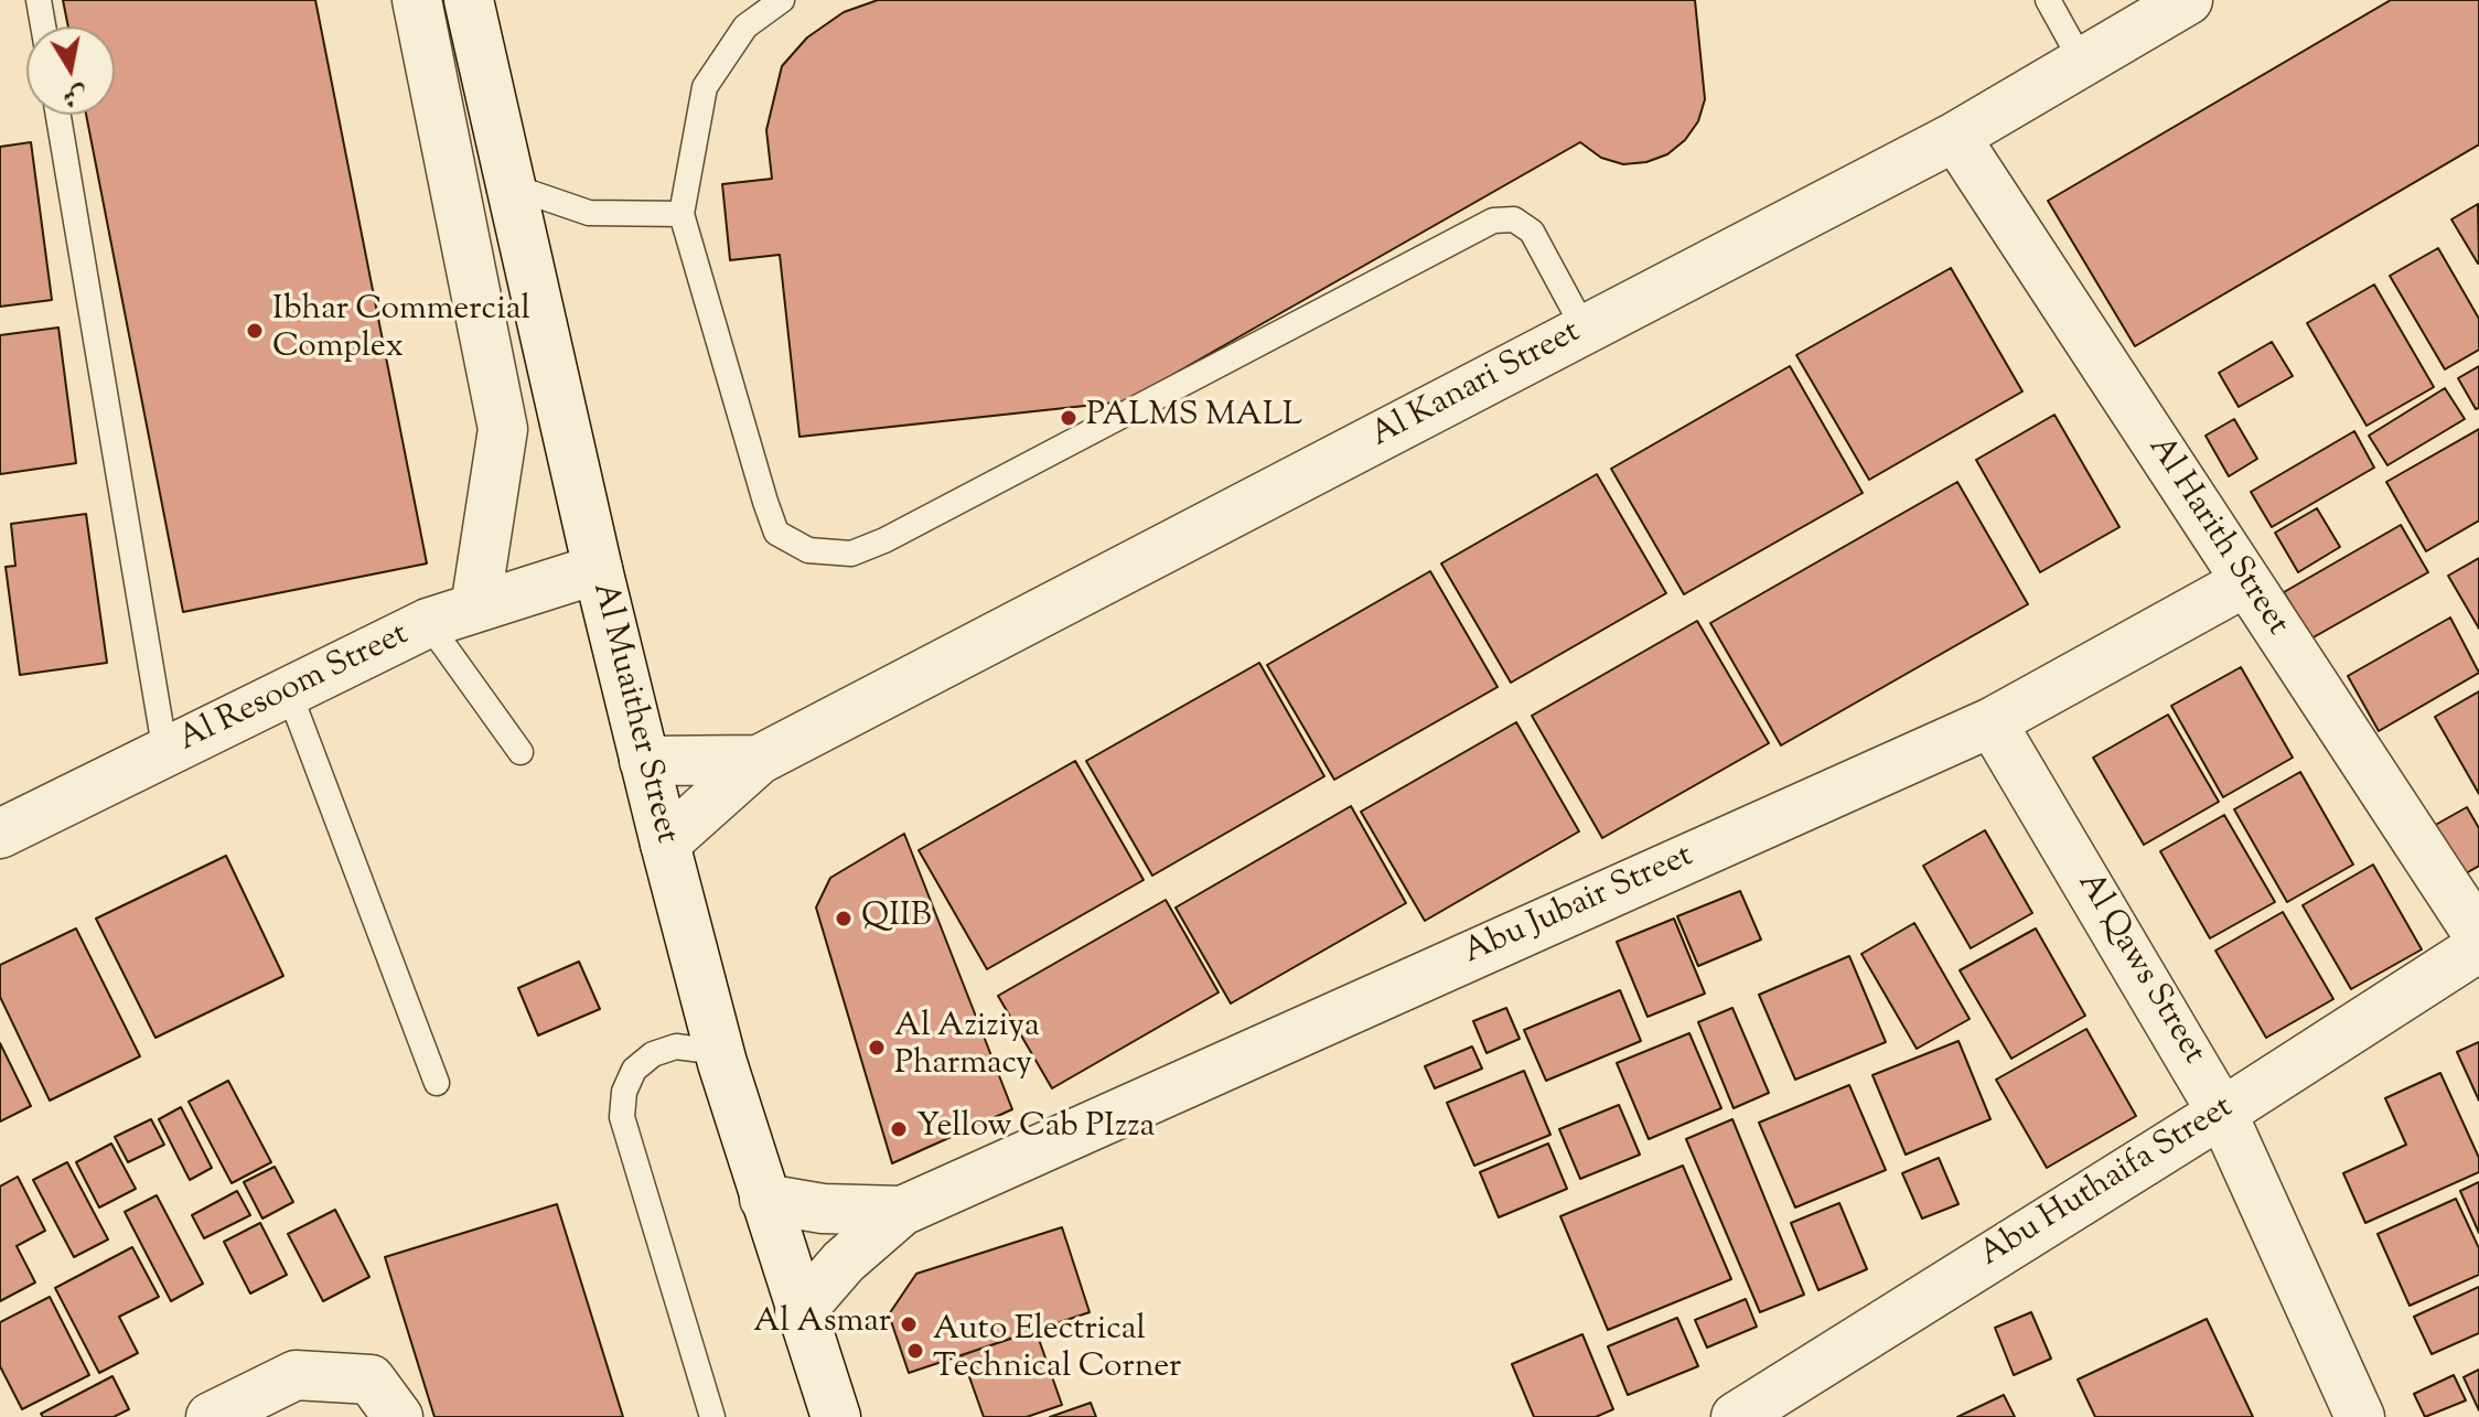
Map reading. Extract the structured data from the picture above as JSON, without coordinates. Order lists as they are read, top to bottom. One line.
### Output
{"streets":{"street":["Al Kanari Street","Al Harith Street","Al Resoom Street","Al Muaither Street","Abu Jubair Street","Al Qaws Street","Abu Huthaifa Street"]},"crossings":[["Al Kanari Street","Al Harith Street"],["Al Kanari Street","Al Muaither Street"],["Al Harith Street","Abu Jubair Street"],["Al Resoom Street","Al Muaither Street"],["Al Muaither Street","Abu Jubair Street"],["Abu Jubair Street","Al Qaws Street"],["Al Qaws Street","Abu Huthaifa Street"]],"places":["Ibhar Commercial Complex","PALMS MALL","QIIB","Al Aziziya Pharmacy","Yellow Cab PIzza","Al Asmar","Auto Electrical Technical Corner"],"north":"bottom"}
